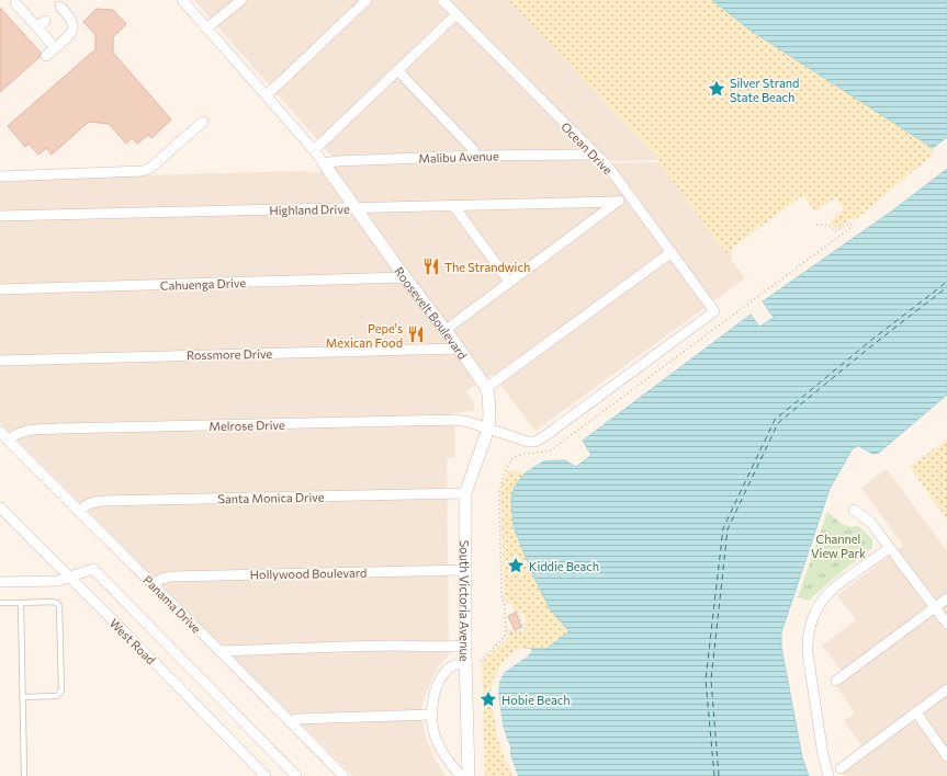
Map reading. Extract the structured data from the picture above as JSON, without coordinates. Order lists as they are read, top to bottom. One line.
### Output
{"streets":{"street":["Ocean Drive","Malibu Avenue","Highland Drive","Cahuenga Drive","Roosevelt Boulevard","Rossmore Drive","Melrose Drive","Santa Monica Drive","Hollywood Boulevard","South Victoria Avenue","Panama Drive","West Road"]},"crossings":[["Ocean Drive","Malibu Avenue"],["Ocean Drive","Roosevelt Boulevard"],["Ocean Drive","Melrose Drive"],["Ocean Drive","South Victoria Avenue"],["Malibu Avenue","Roosevelt Boulevard"],["Highland Drive","Roosevelt Boulevard"],["Cahuenga Drive","Roosevelt Boulevard"],["Roosevelt Boulevard","Rossmore Drive"],["Roosevelt Boulevard","Melrose Drive"],["Roosevelt Boulevard","South Victoria Avenue"],["Melrose Drive","South Victoria Avenue"],["Melrose Drive","Panama Drive"],["Santa Monica Drive","South Victoria Avenue"],["Santa Monica Drive","Panama Drive"],["Hollywood Boulevard","South Victoria Avenue"],["Hollywood Boulevard","Panama Drive"]],"parks":["Channel View Park"],"places":{"place":["Silver Strand State Beach","Kiddie Beach","Hobie Beach"],"restaurant":["The Strandwich","Pepe's Mexican Food"]}}
